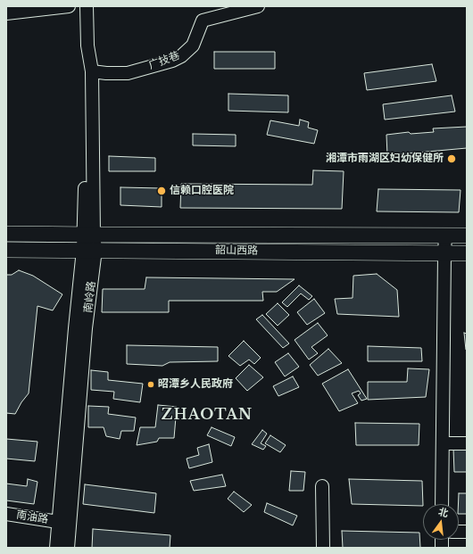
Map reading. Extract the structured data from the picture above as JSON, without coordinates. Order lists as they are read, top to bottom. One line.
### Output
{"streets":{"main road":["韶山西路"],"street":["广技巷","南岭路","南油路"]},"crossings":[["广技巷","南岭路"],["韶山西路","南岭路"],["南岭路","南油路"]],"districts":["ZHAOTAN"],"places":["湘潭市雨湖区妇幼保健所","信赖口腔医院","昭潭乡人民政府"],"north":"top"}
